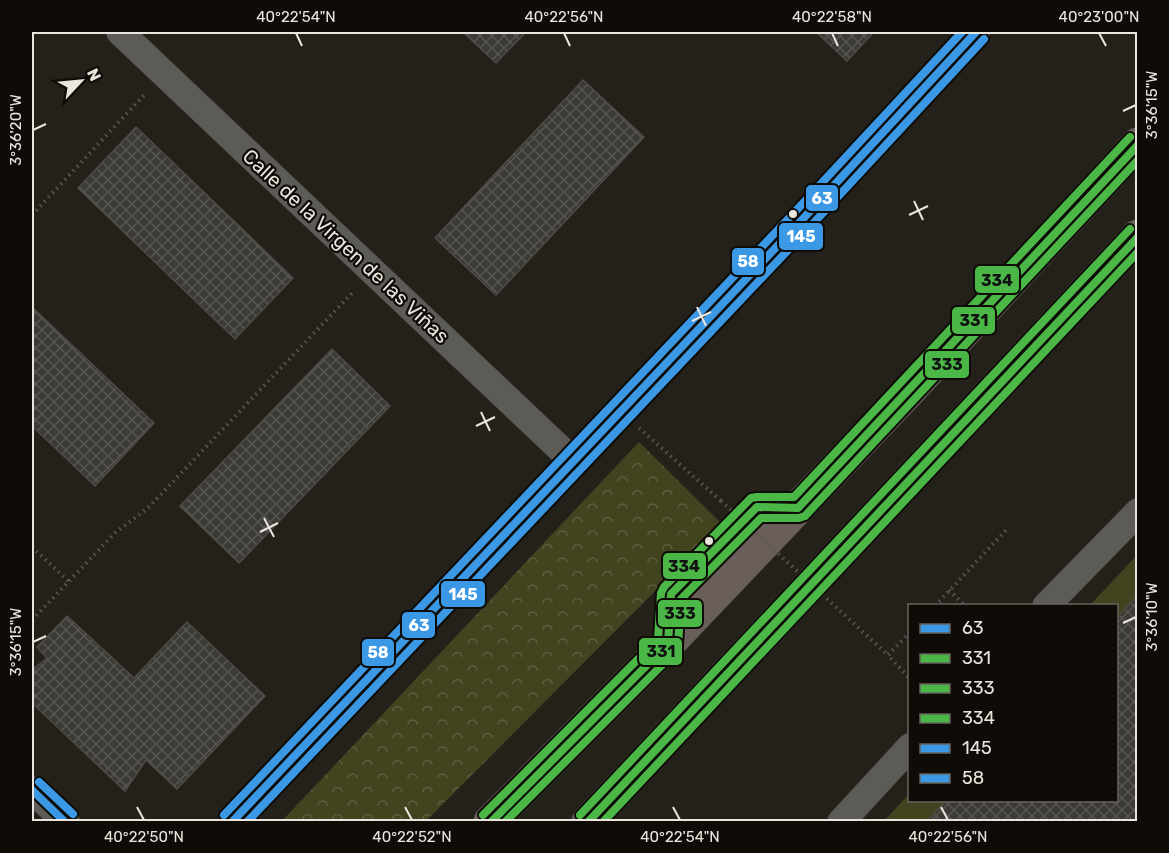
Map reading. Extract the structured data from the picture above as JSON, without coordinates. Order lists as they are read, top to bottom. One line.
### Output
{"streets":{"street":["Calle de la Virgen de las Viñas"]},"lines":["transit line 63","transit line 58","transit line 145","transit line 334","transit line 331","transit line 333"],"legend":["63","331","333","334","145","58"],"north":"top right","coordinates":["40°22'54\"N","40°22'56\"N","40°22'58\"N","40°23'00\"N","3°36'15\"W","3°36'20\"W","3°36'10\"W","40°22'50\"N","40°22'52\"N"]}
